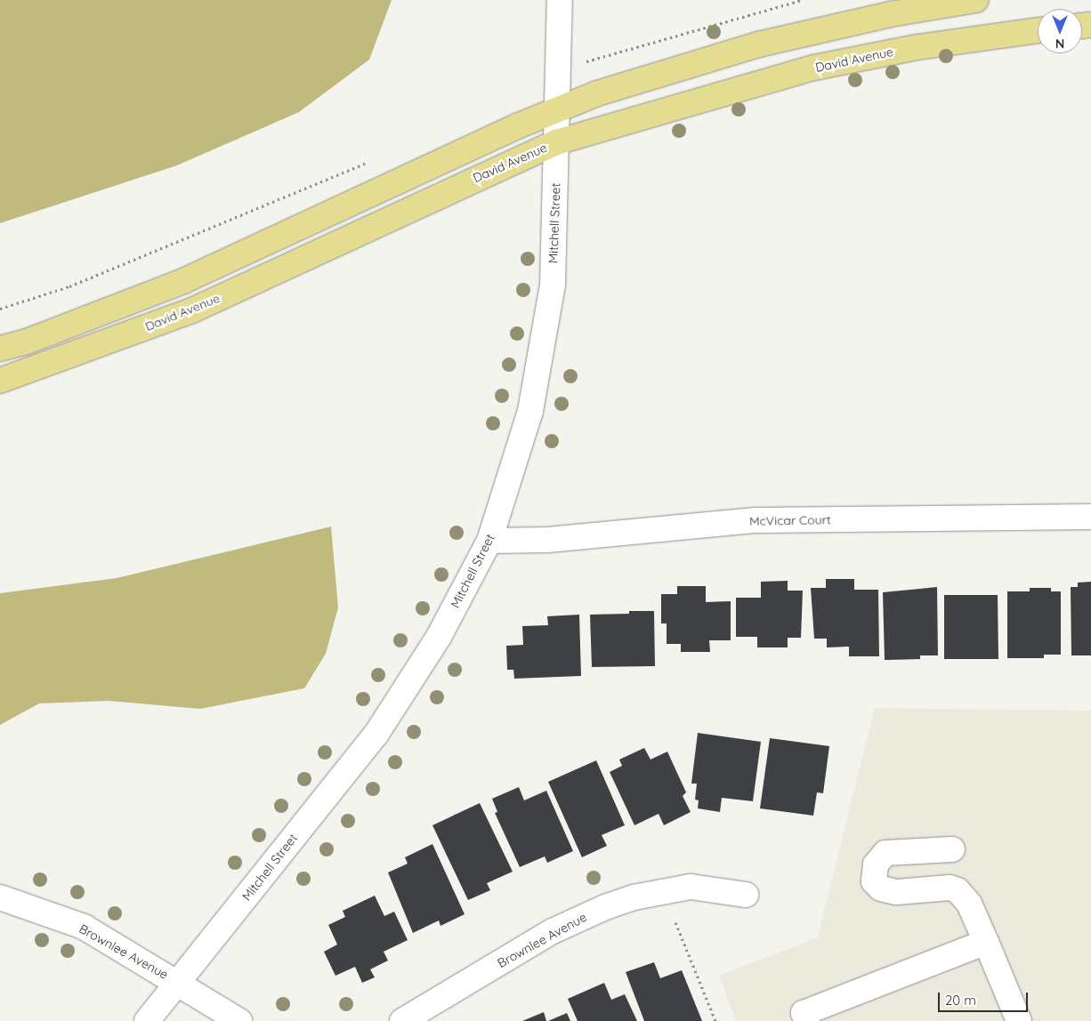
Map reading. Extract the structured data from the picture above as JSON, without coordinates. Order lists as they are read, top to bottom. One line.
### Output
{"streets":{"main road":["David Avenue"],"street":["Mitchell Street","McVicar Court","Brownlee Avenue"]},"crossings":[["David Avenue","Mitchell Street"],["Mitchell Street","McVicar Court"],["Mitchell Street","Brownlee Avenue"]],"scale_bar":"20 m","north":"bottom"}
